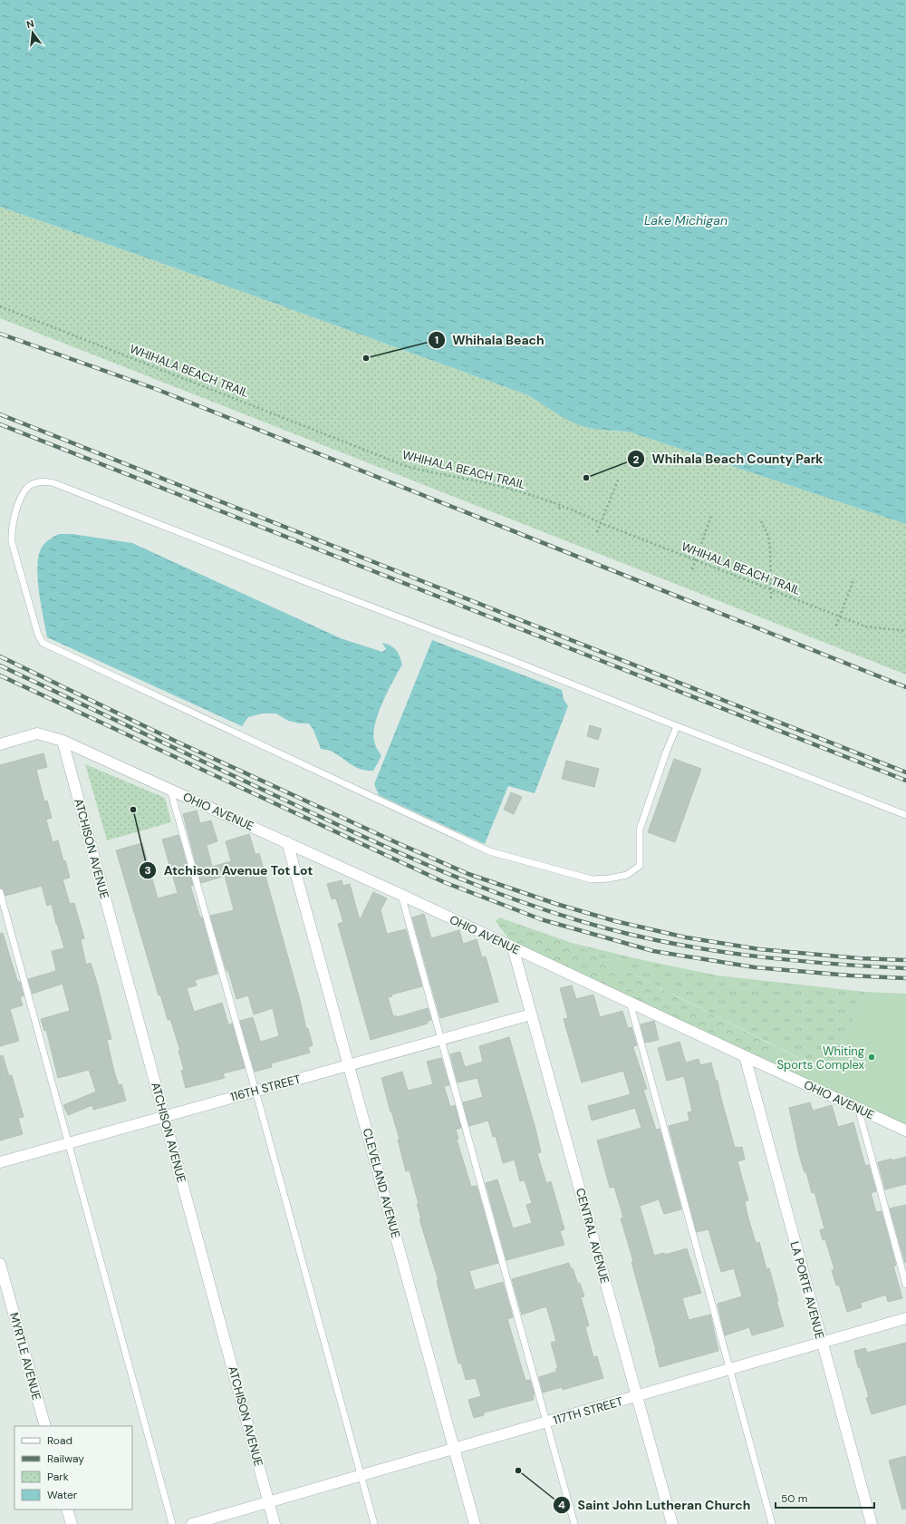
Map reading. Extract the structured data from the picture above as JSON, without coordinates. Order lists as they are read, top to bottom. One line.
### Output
{"streets":{"street":["OHIO AVENUE","ATCHISON AVENUE","116TH STREET","CLEVELAND AVENUE","CENTRAL AVENUE","LA PORTE AVENUE","MYRTLE AVENUE","117TH STREET"],"path":["WHIHALA BEACH TRAIL"]},"crossings":[["OHIO AVENUE","ATCHISON AVENUE"],["OHIO AVENUE","CLEVELAND AVENUE"],["OHIO AVENUE","CENTRAL AVENUE"],["OHIO AVENUE","LA PORTE AVENUE"],["ATCHISON AVENUE","116TH STREET"],["ATCHISON AVENUE","117TH STREET"],["116TH STREET","CLEVELAND AVENUE"],["116TH STREET","CENTRAL AVENUE"],["CLEVELAND AVENUE","117TH STREET"],["CENTRAL AVENUE","117TH STREET"],["LA PORTE AVENUE","117TH STREET"]],"water":["Lake Michigan"],"places":["Whihala Beach","Whihala Beach County Park","Atchison Avenue Tot Lot","Whiting Sports Complex","Saint John Lutheran Church"],"legend":["Road","Railway","Park","Water"],"scale_bar":"50 m","north":"top"}
